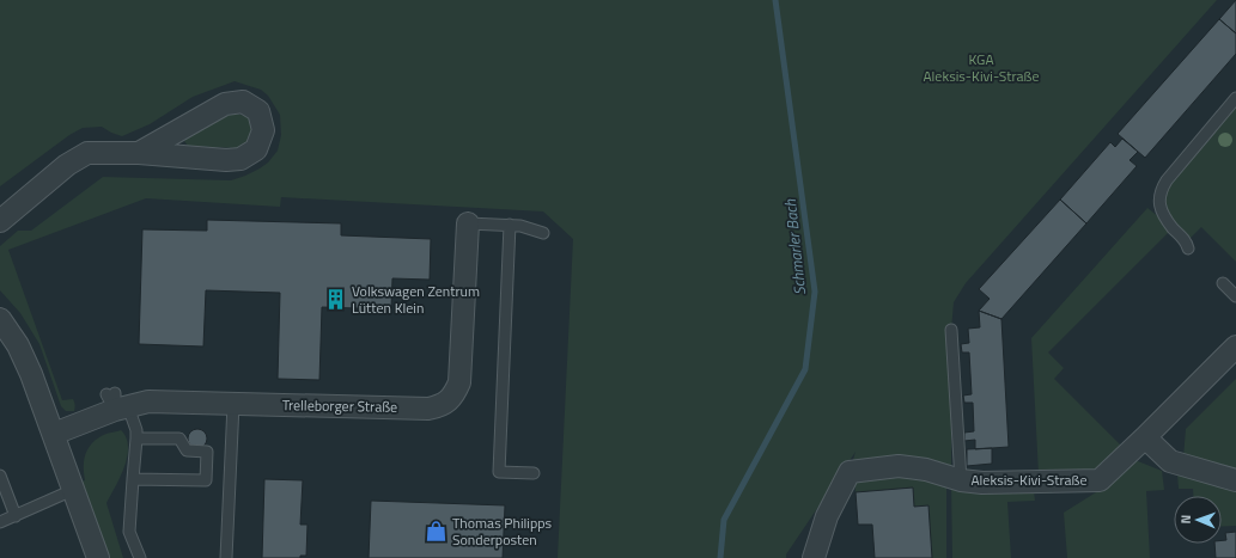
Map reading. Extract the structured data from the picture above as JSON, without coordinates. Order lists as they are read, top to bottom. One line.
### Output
{"streets":{"street":["Trelleborger Straße","Aleksis-Kivi-Straße"]},"water":["Schmarler Bach"],"parks":["KGA Aleksis-Kivi-Straße"],"places":{"building":["Volkswagen Zentrum Lütten Klein"],"shop":["Thomas Philipps Sonderposten"]},"north":"left"}
